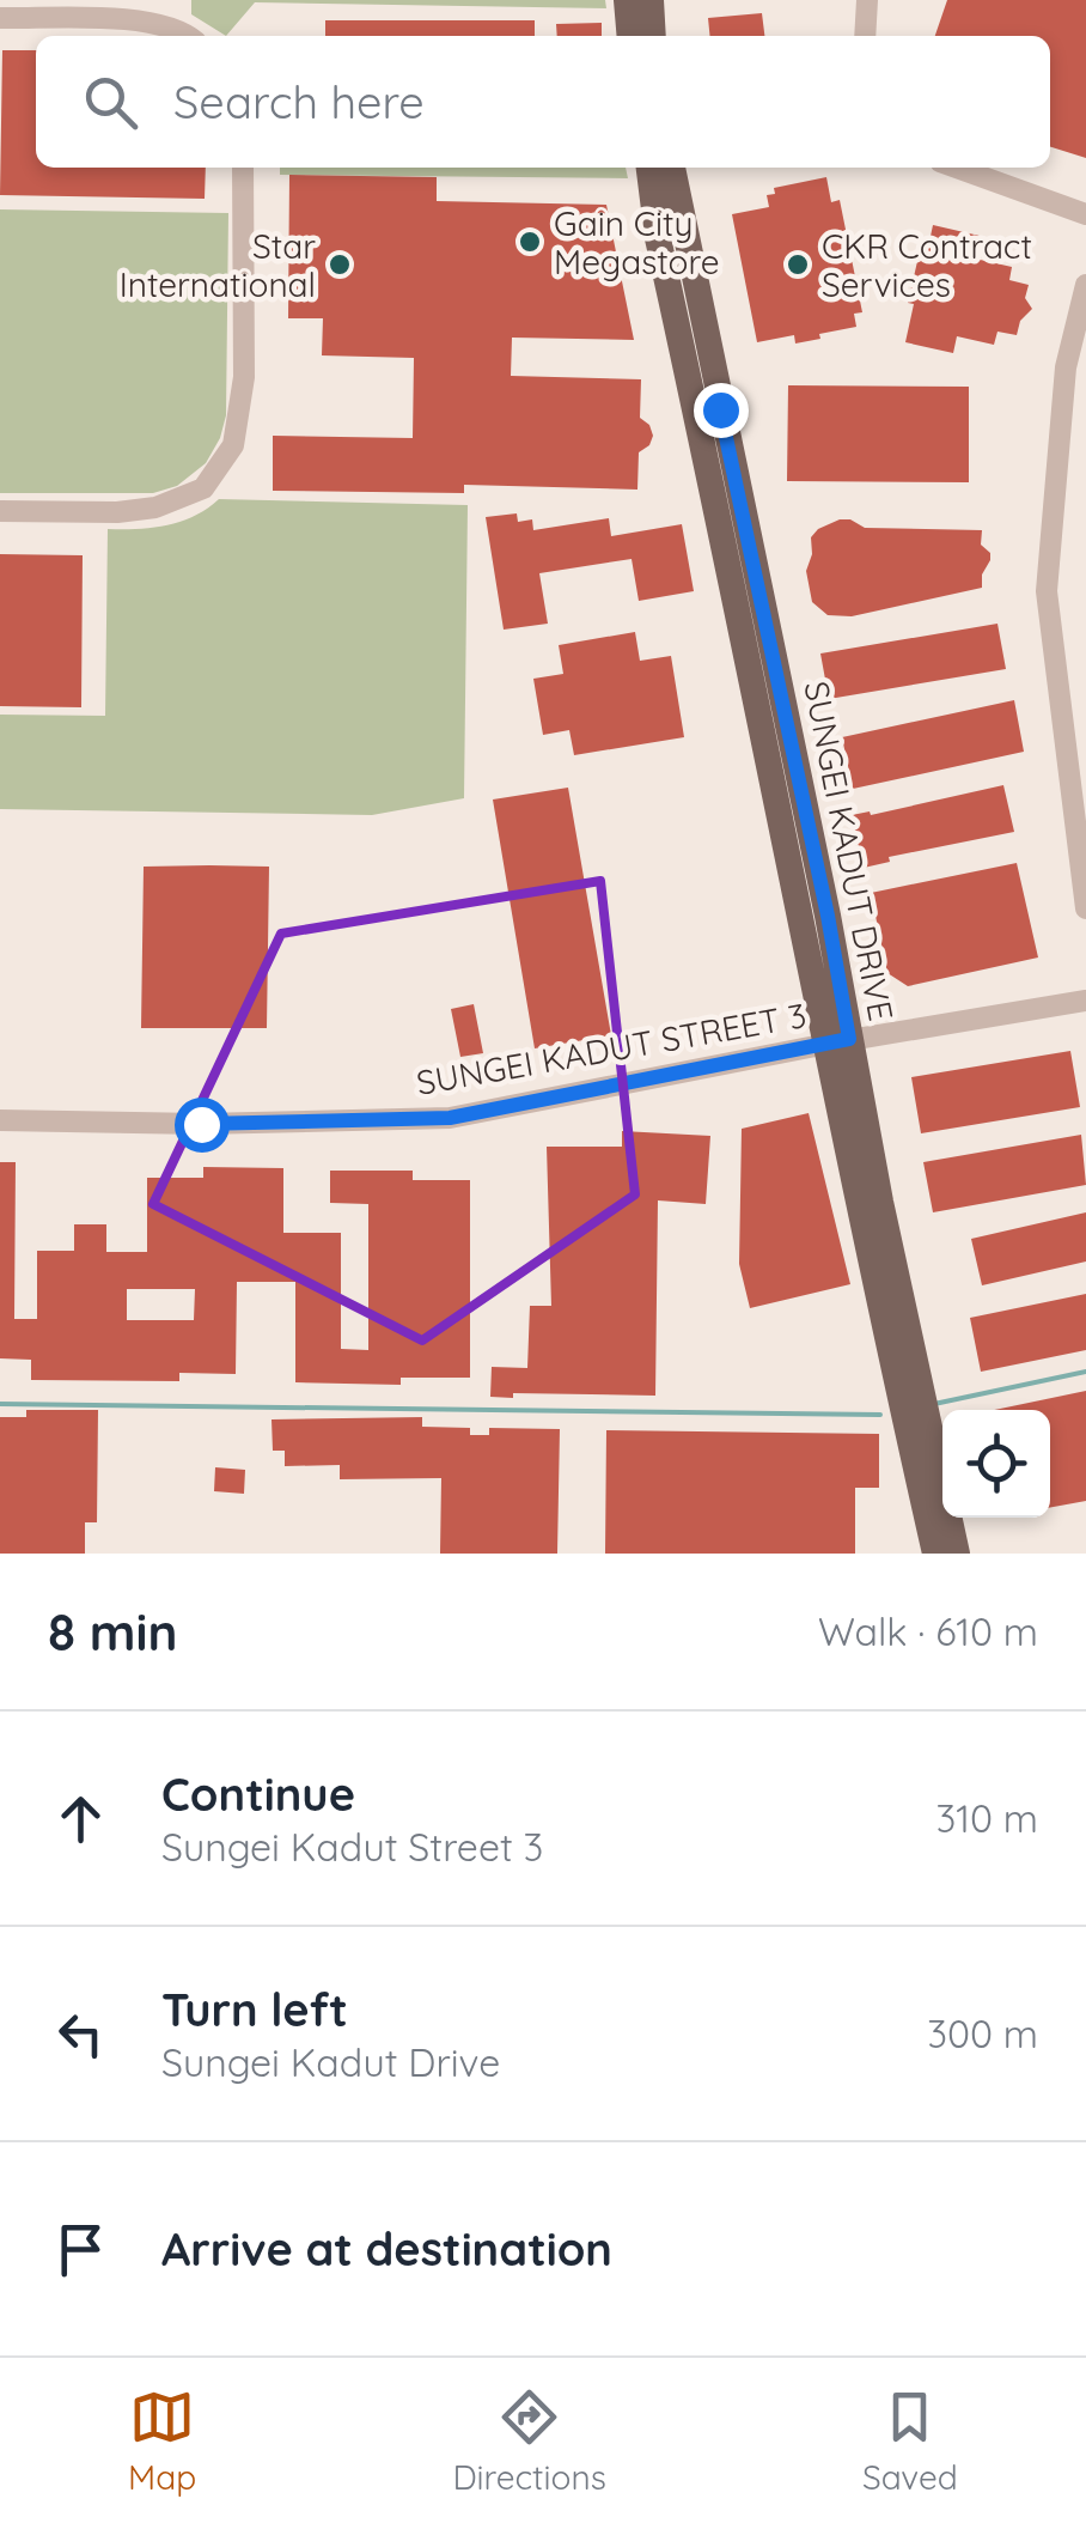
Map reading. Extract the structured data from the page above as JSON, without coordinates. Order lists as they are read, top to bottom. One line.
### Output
{"streets":{"main road":["SUNGEI KADUT DRIVE"],"street":["SUNGEI KADUT STREET 3"]},"crossings":[["SUNGEI KADUT DRIVE","SUNGEI KADUT STREET 3"]],"places":["Gain City Megastore","Star International","CKR Contract Services"],"page":{"search":"Search here","heading":["8 min","Walk · 610 m"],"list":[["Continue","Sungei Kadut Street 3","310 m"],["Turn left","Sungei Kadut Drive","300 m"],"Arrive at destination"],"nav":["Map","Directions","Saved"]}}
